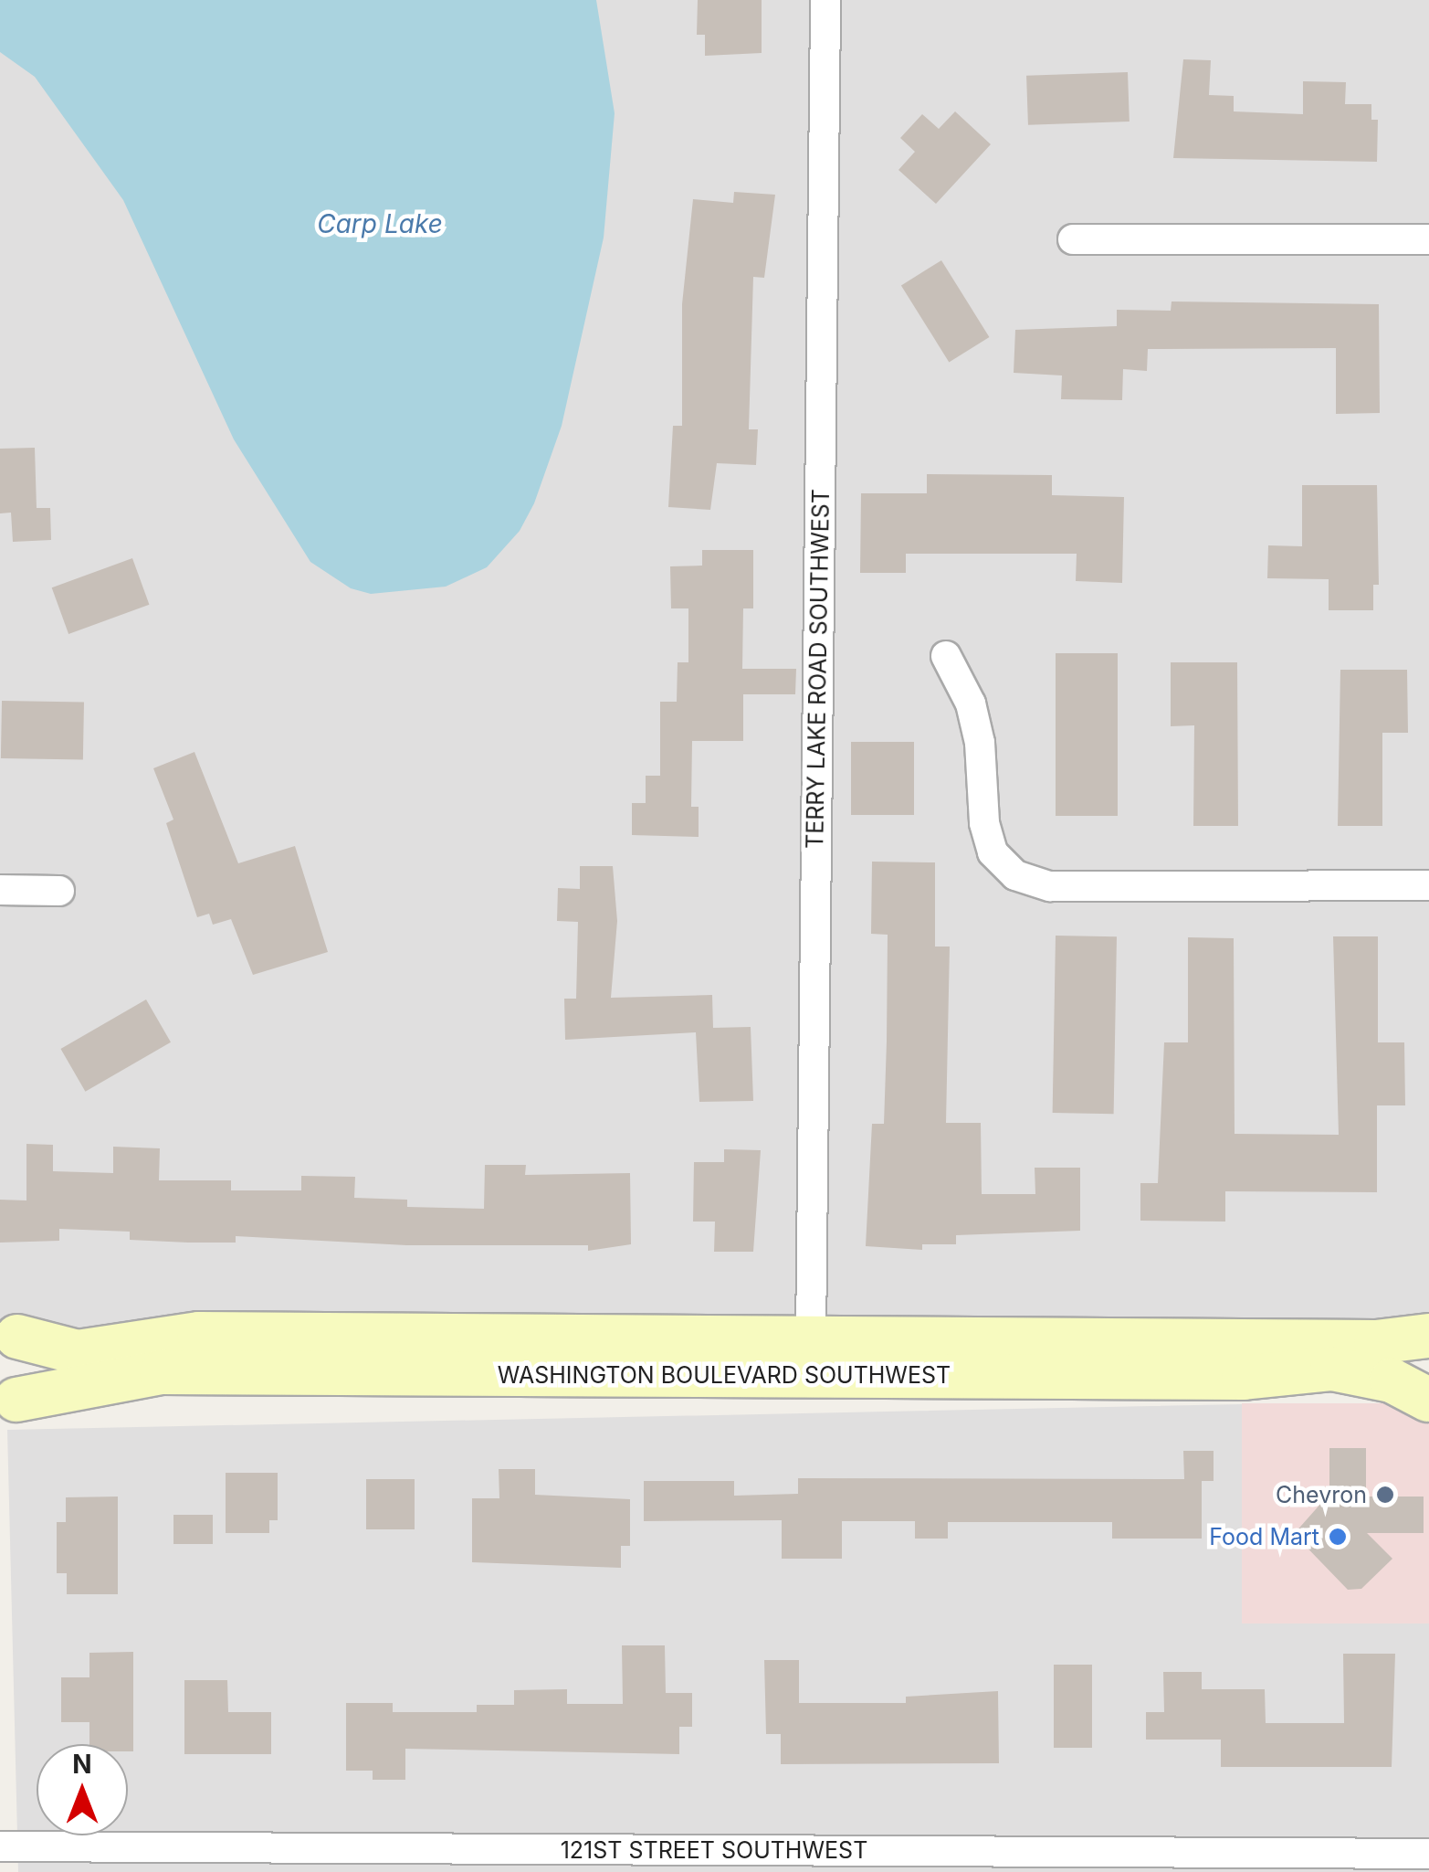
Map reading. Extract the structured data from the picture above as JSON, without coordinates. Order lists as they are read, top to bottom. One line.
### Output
{"streets":{"main road":["WASHINGTON BOULEVARD SOUTHWEST"],"street":["TERRY LAKE ROAD SOUTHWEST","121ST STREET SOUTHWEST"]},"crossings":[["TERRY LAKE ROAD SOUTHWEST","WASHINGTON BOULEVARD SOUTHWEST"]],"water":["Carp Lake"],"places":["Chevron","Food Mart"],"north":"top"}
